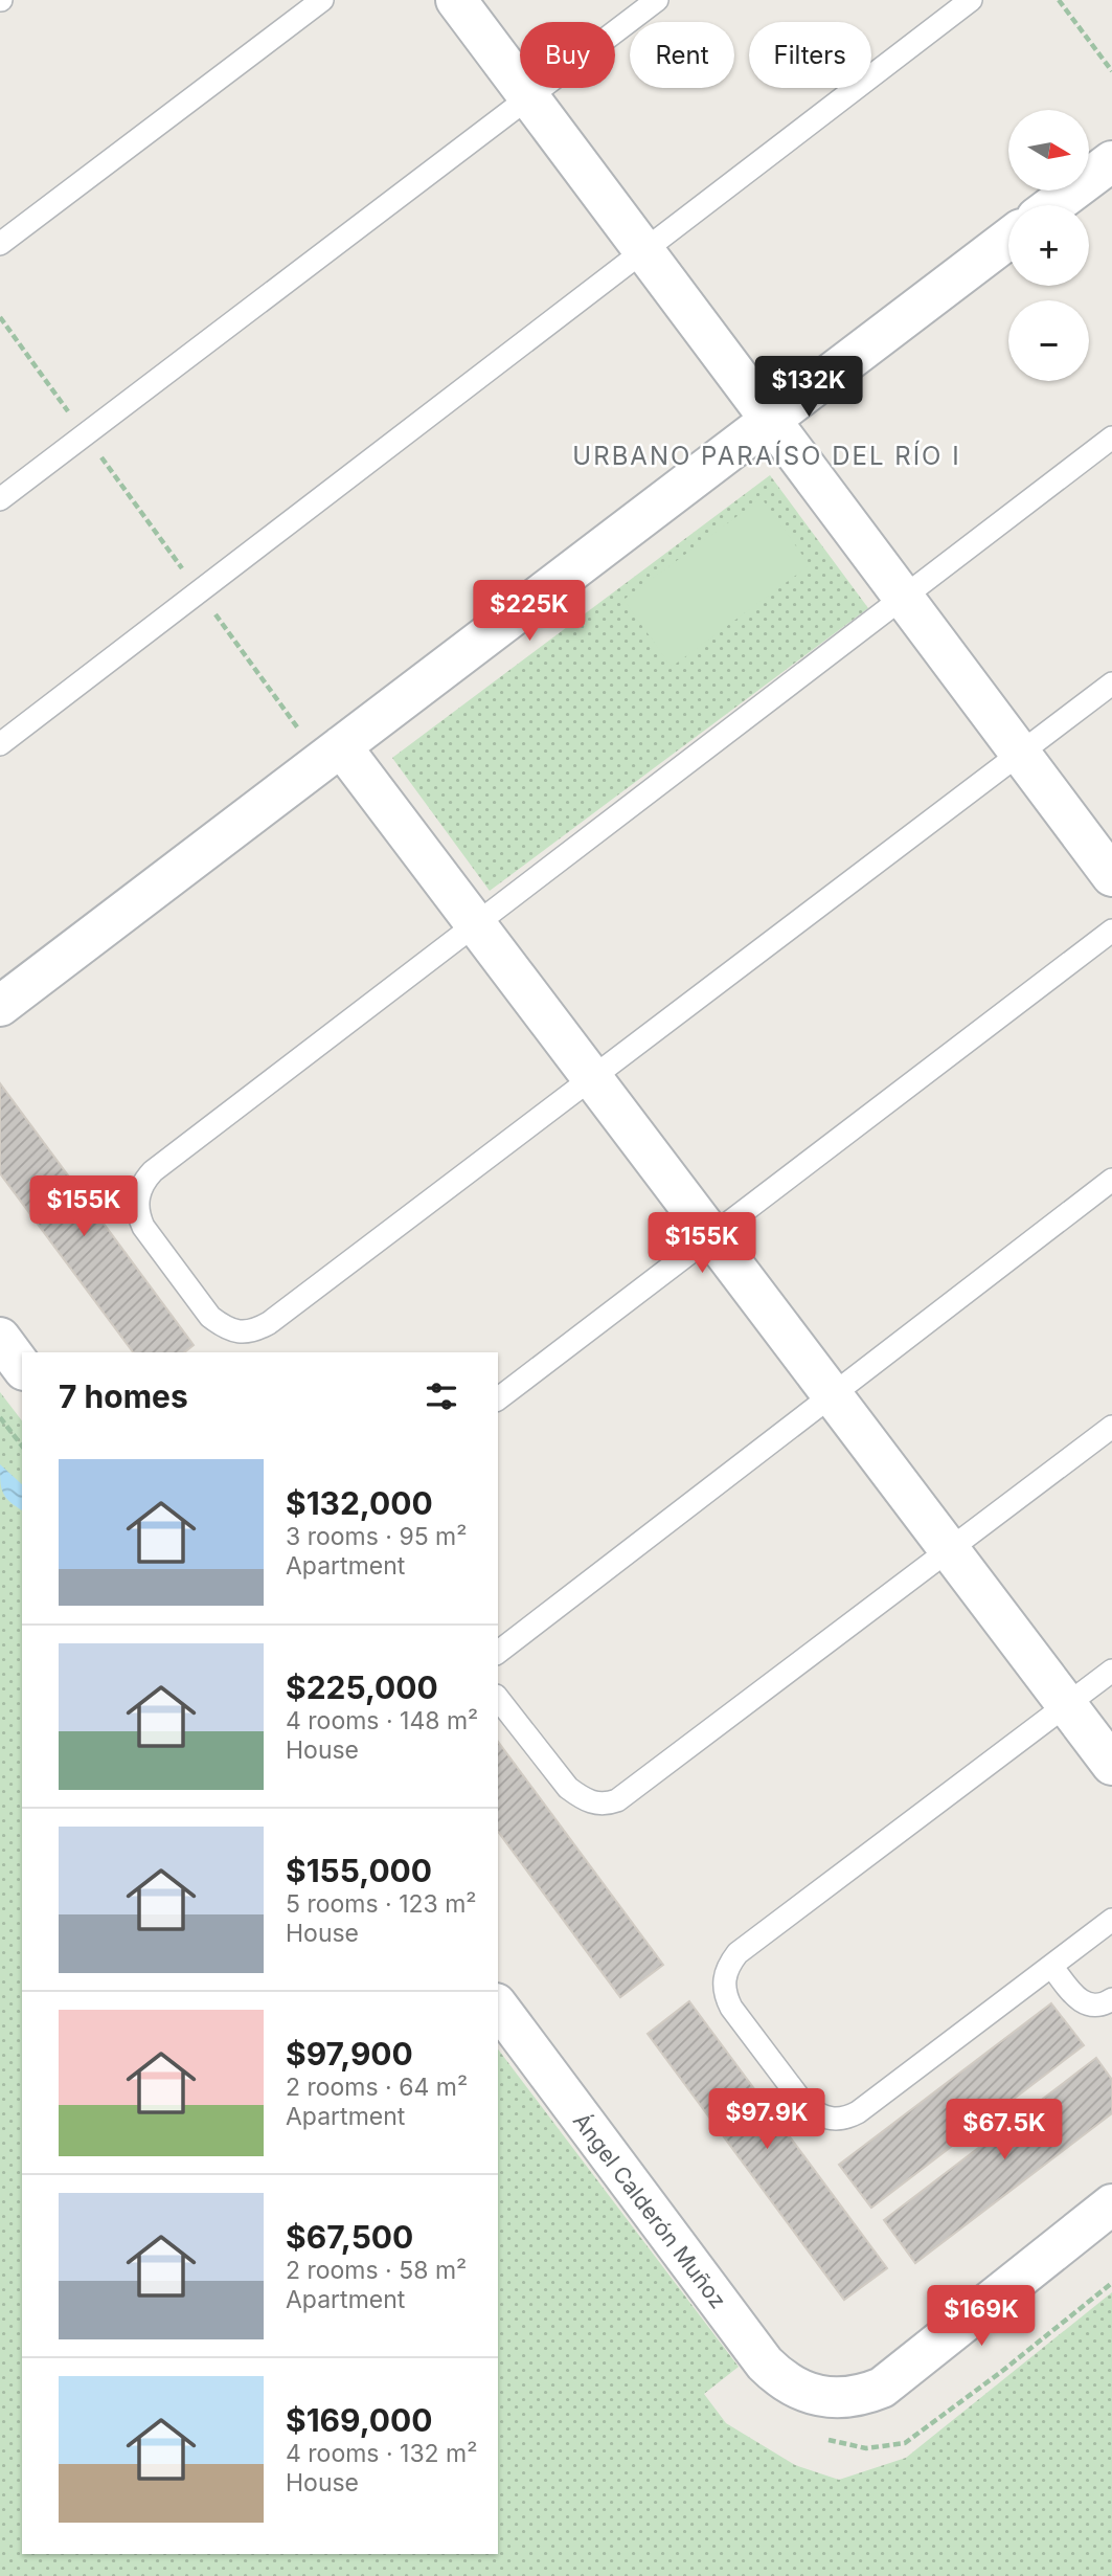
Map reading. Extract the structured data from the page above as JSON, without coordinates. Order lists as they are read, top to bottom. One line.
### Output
{"streets":{"street":["Ángel Calderón Muñoz"]},"districts":["URBANO PARAÍSO DEL RÍO I"],"north":"right","page":{"chip":["Buy","Rent","Filters"],"map_buttons":["+","−"],"price":["$132K","$225K","$155K","$155K","$97.9K","$67.5K","$169K"],"heading":"7 homes","list":[{"name":"$132,000","note":"3 rooms · 95 m² · Apartment"},{"name":"$225,000","note":"4 rooms · 148 m² · House"},{"name":"$155,000","note":"5 rooms · 123 m² · House"},{"name":"$97,900","note":"2 rooms · 64 m² · Apartment"},{"name":"$67,500","note":"2 rooms · 58 m² · Apartment"},{"name":"$169,000","note":"4 rooms · 132 m² · House"}]}}
